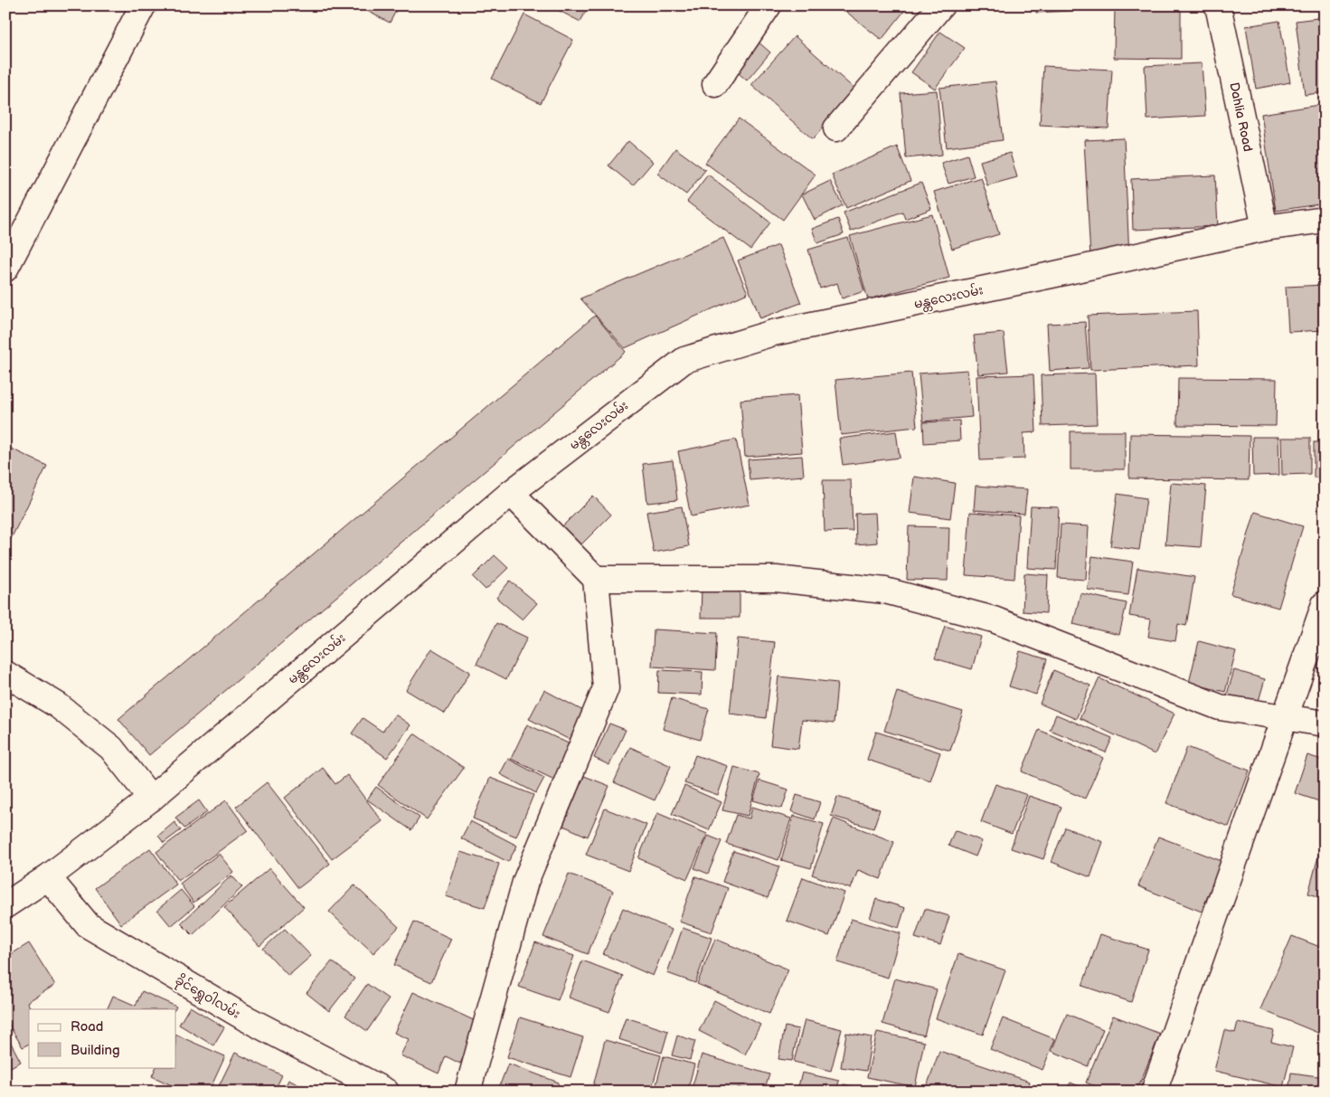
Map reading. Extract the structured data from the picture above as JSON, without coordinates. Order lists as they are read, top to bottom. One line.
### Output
{"streets":{"street":["Dahlia Road","မန္တလေးလမ်း","ခိုင်ရွှေဝါလမ်း"]},"crossings":[["Dahlia Road","မန္တလေးလမ်း"],["မန္တလေးလမ်း","ခိုင်ရွှေဝါလမ်း"]],"legend":["Road","Building"]}
